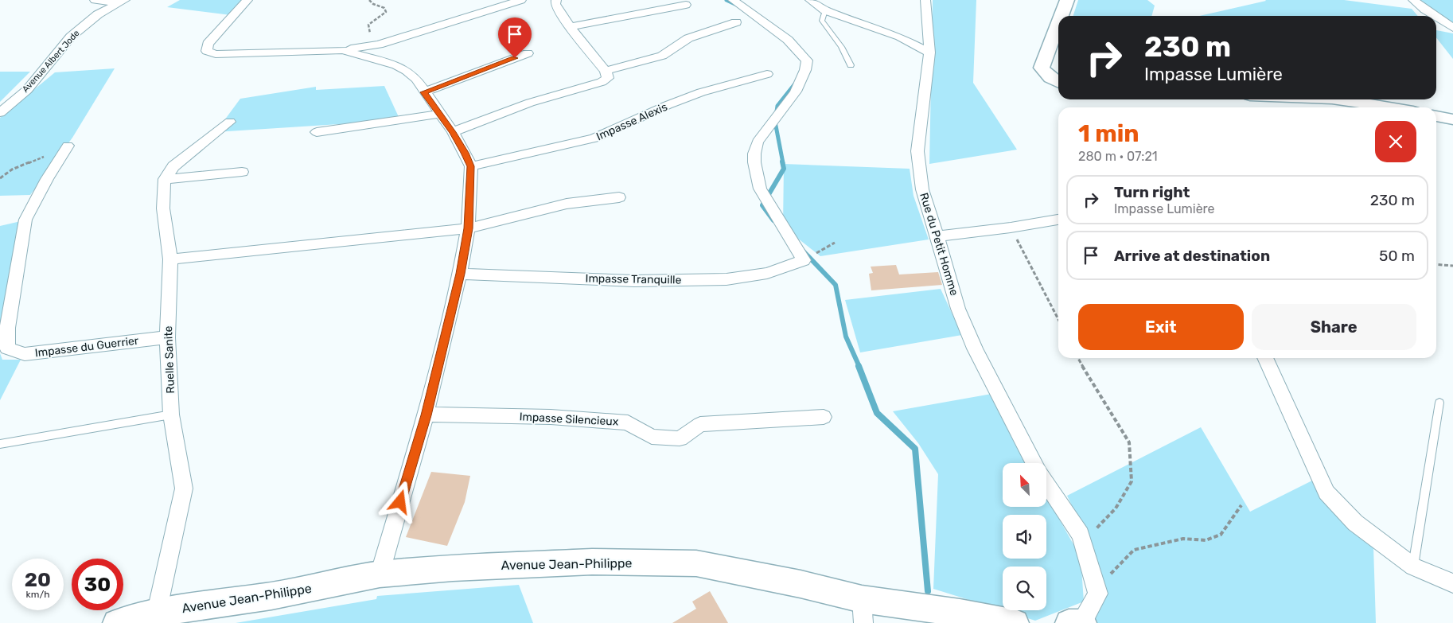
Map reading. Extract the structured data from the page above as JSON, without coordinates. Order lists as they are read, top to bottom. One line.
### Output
{"streets":{"street":["Avenue Albert Jode","Impasse Alexis","Rue du Petit Homme","Impasse Tranquille","Impasse du Guerrier","Ruelle Sanite","Impasse Silencieux","Avenue Jean-Philippe"]},"crossings":[["Impasse du Guerrier","Ruelle Sanite"],["Ruelle Sanite","Avenue Jean-Philippe"]],"north":"top left","page":{"turn":["230 m","Impasse Lumière"],"heading":["1 min","280 m · 07:21"],"list":[{"name":"Turn right","note":"Impasse Lumière","value":"230 m"},{"name":"Arrive at destination","value":"50 m"}],"buttons":["Exit","Share"],"speed":"20 km/h","limit":"30"}}
